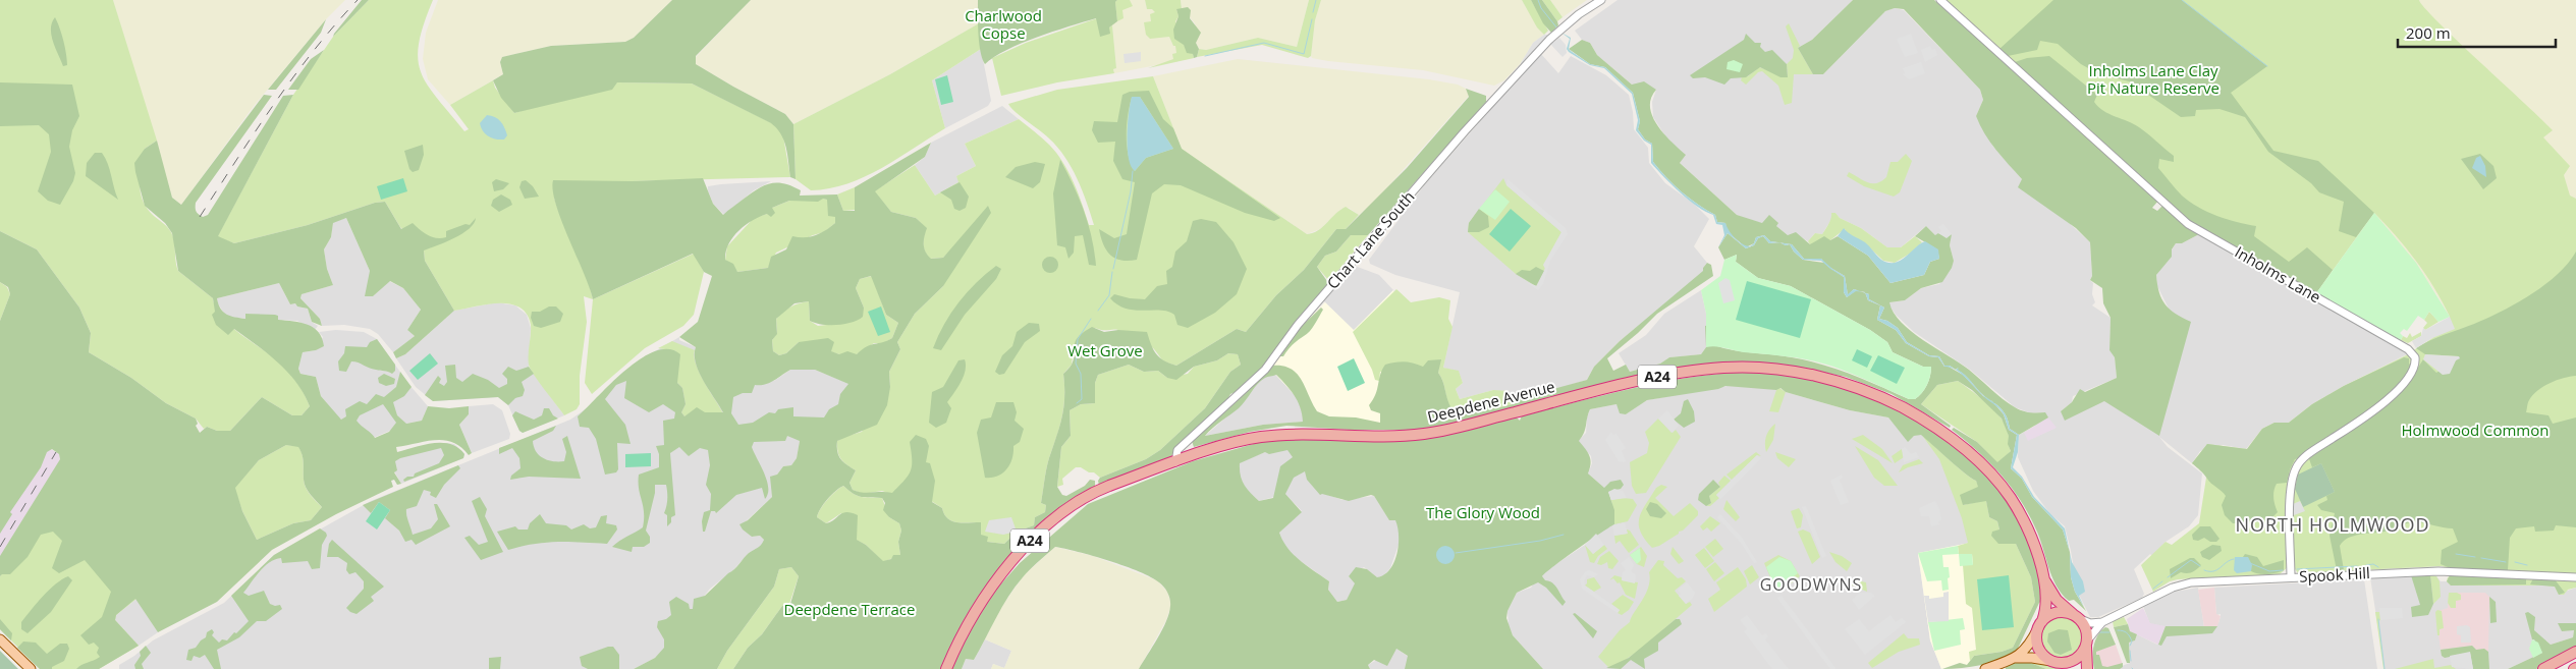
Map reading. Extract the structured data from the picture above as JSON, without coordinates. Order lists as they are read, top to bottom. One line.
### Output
{"streets":{"highway":["A24","Deepdene Avenue"],"street":["Chart Lane South","Inholms Lane","Spook Hill"]},"crossings":[["Chart Lane South","Deepdene Avenue"],["Inholms Lane","Spook Hill"],["Deepdene Avenue","Spook Hill"]],"districts":["NORTH HOLMWOOD","GOODWYNS"],"parks":["Charlwood Copse","Inholms Lane Clay Pit Nature Reserve","Wet Grove","Holmwood Common","The Glory Wood","Deepdene Terrace"],"scale_bar":"200 m"}
